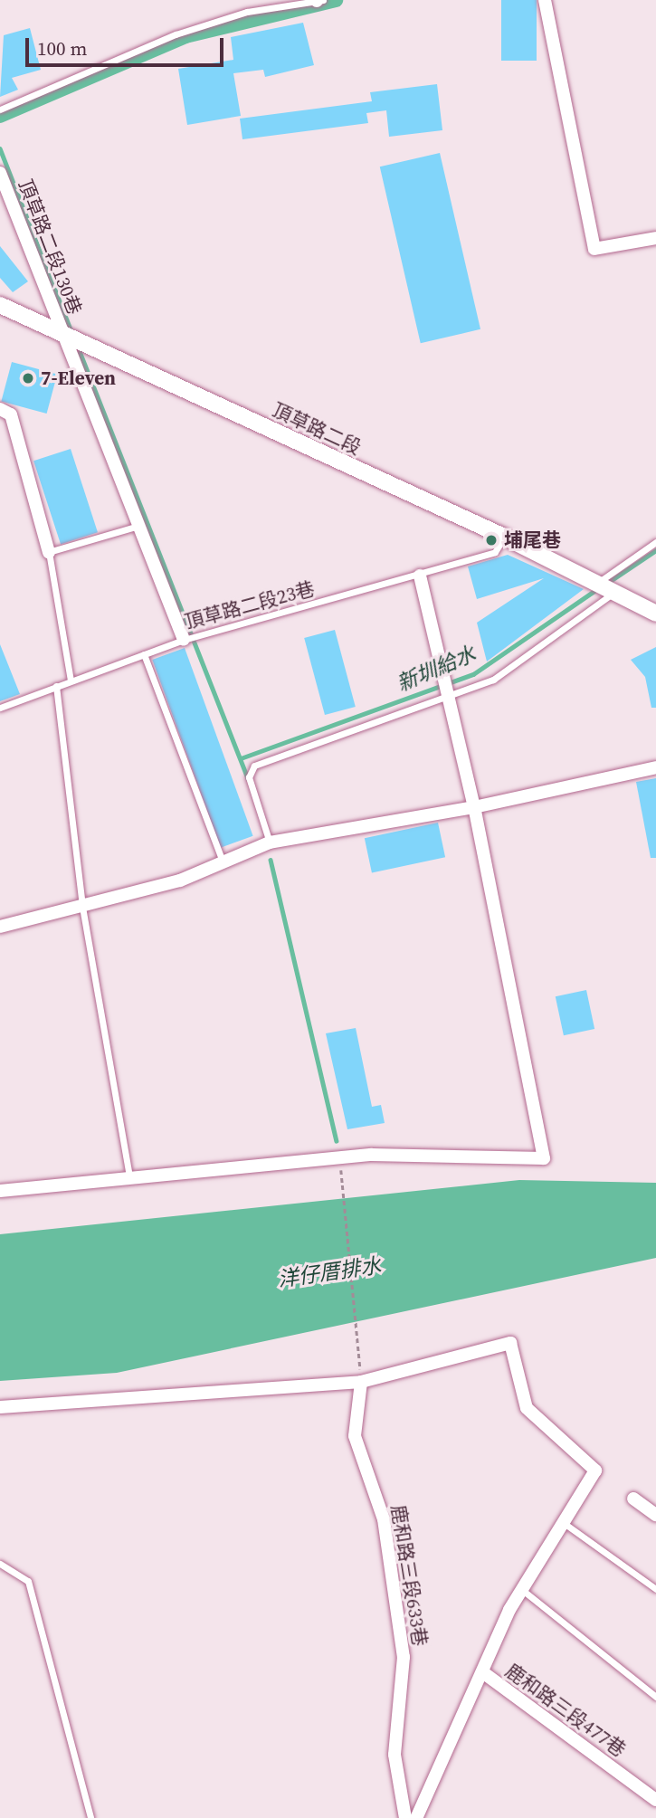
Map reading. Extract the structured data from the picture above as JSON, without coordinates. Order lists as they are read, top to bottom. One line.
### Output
{"streets":{"street":["頂草路二段130巷","頂草路二段","鹿和路三段633巷","鹿和路三段477巷"],"lane":["頂草路二段23巷"]},"crossings":[["頂草路二段130巷","頂草路二段"],["頂草路二段130巷","頂草路二段23巷"],["頂草路二段","頂草路二段23巷"]],"water":["新圳給水","洋仔厝排水"],"places":["7-Eleven","埔尾巷"],"scale_bar":"100 m"}
